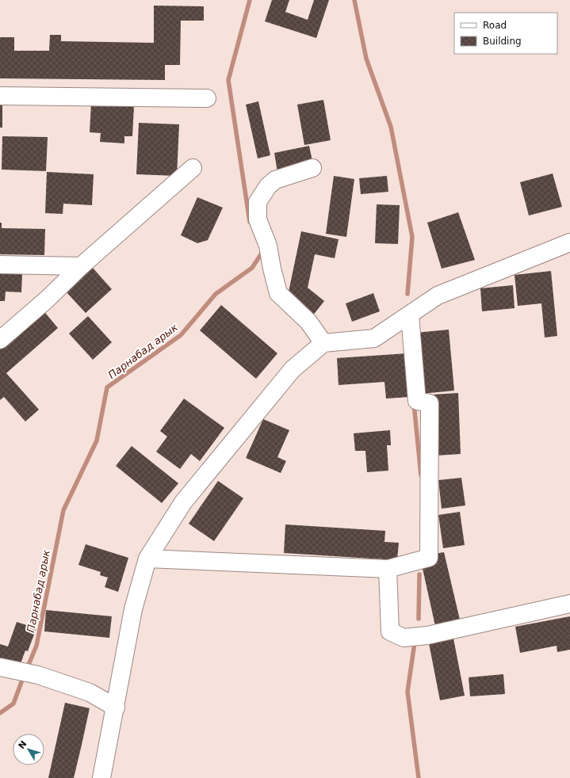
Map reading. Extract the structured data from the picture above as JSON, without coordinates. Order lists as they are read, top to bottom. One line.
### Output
{"water":["Парнабад арык"],"legend":["Road","Building"],"north":"top left"}
